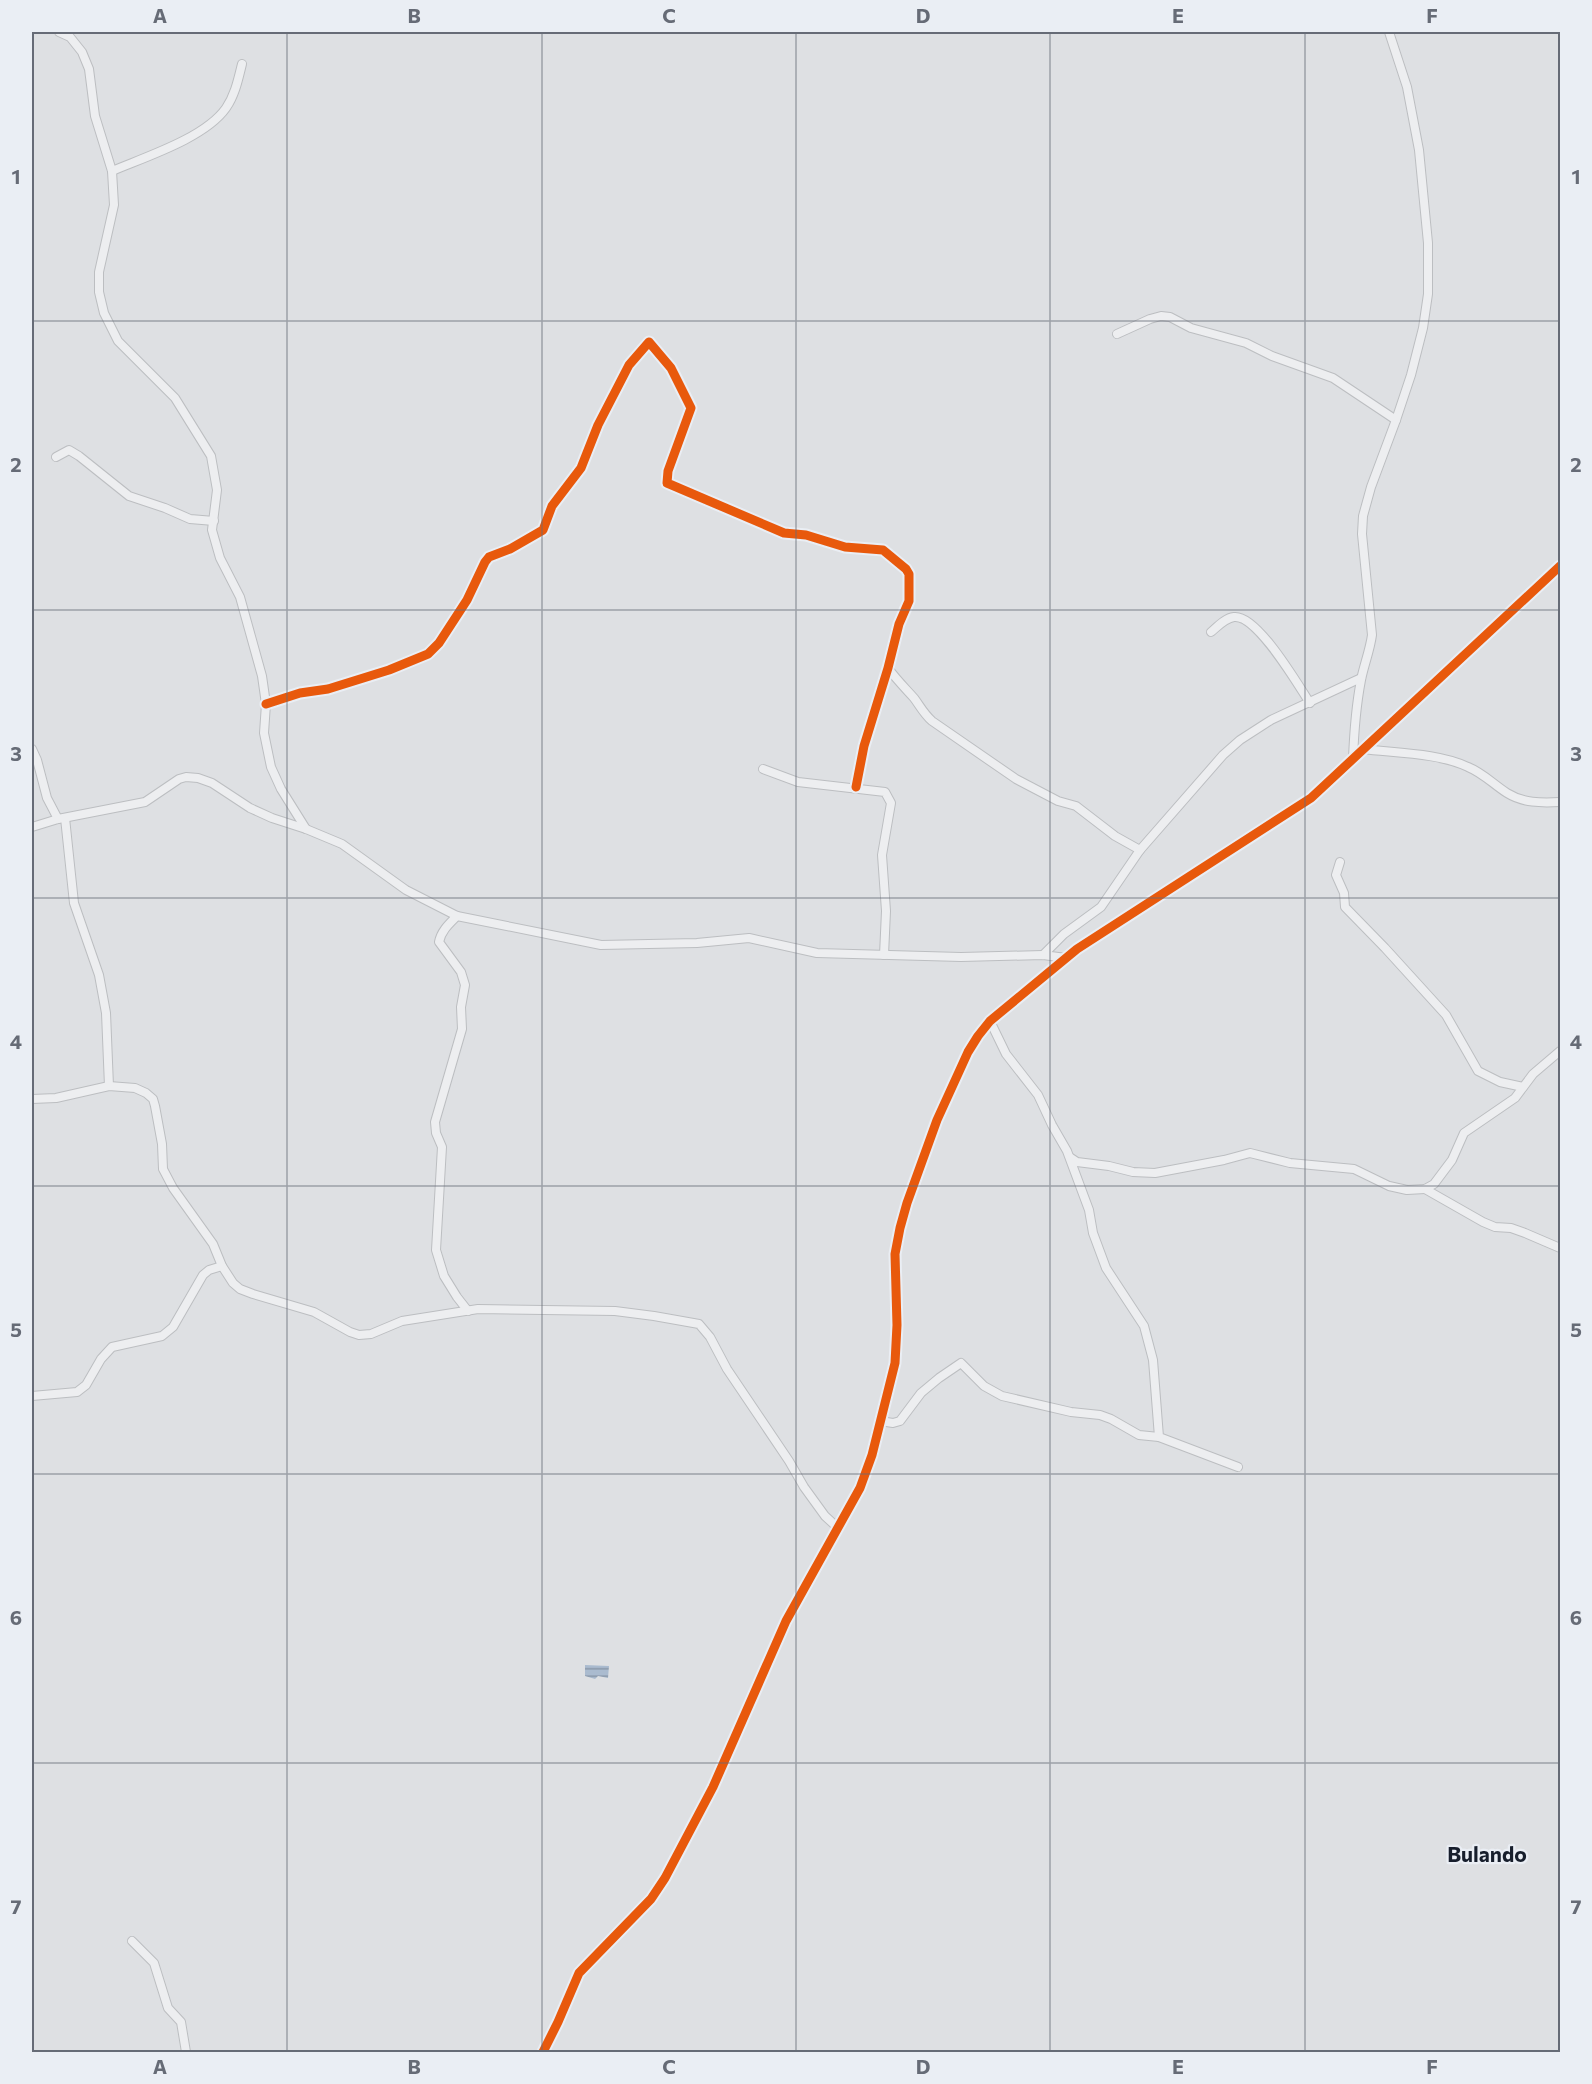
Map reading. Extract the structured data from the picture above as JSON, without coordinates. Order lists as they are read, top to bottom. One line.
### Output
{"districts":["Bulando"],"grid":{"columns":["A","B","C","D","E","F"],"rows":["1","2","3","4","5","6","7"]}}
